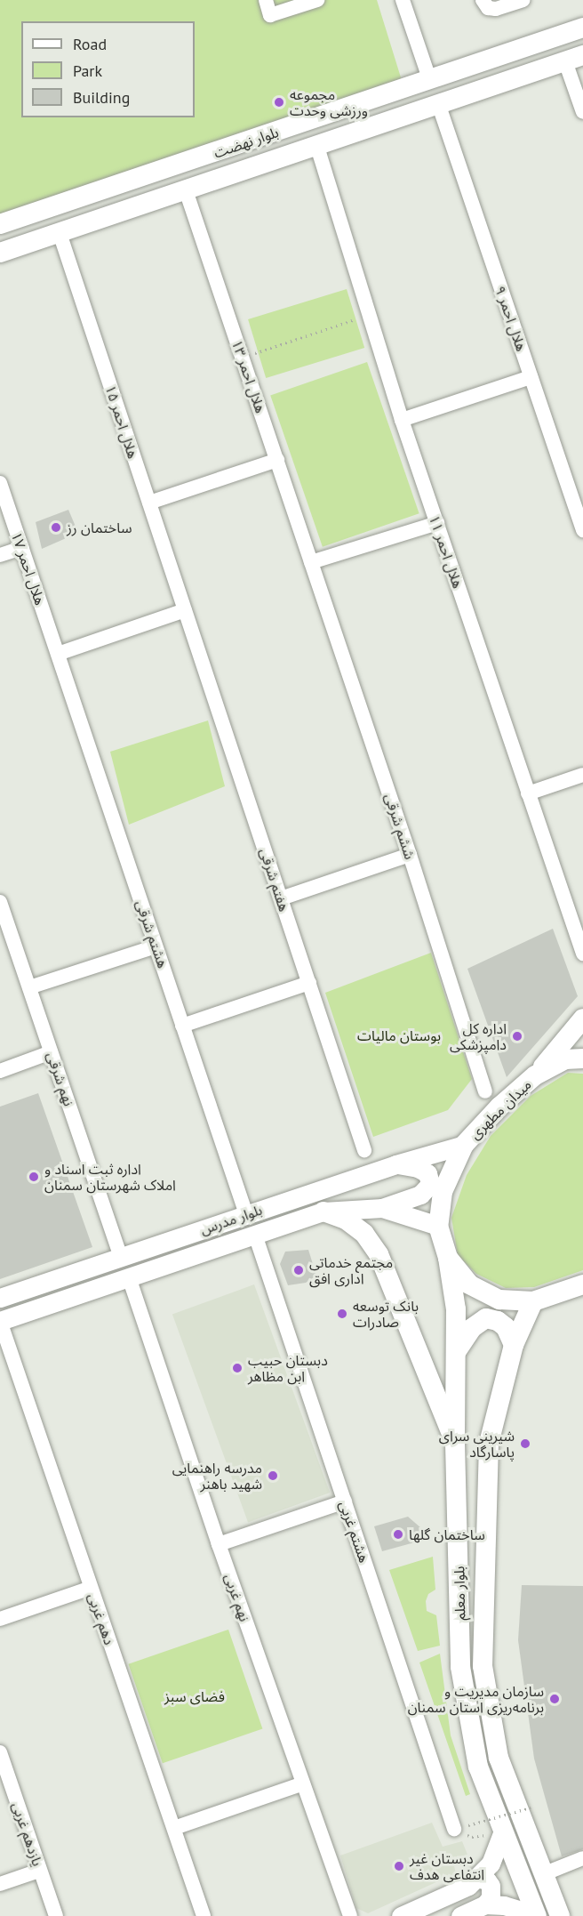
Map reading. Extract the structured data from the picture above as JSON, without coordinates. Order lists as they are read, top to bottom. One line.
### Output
{"streets":{"main road":["بلوار نهضت","میدان مطهری","بلوار معلم"],"street":["هلال احمر ۹","هلال احمر ۱۳","هلال احمر ۱۵","هلال احمر ۱۱","هلال احمر ۱۷","ششم شرقی","هفتم شرقی","هشتم شرقی","نهم شرقی","بلوار مدرس","هشتم غربی","نهم غربی","دهم غربی","یازدهم غربی"]},"crossings":[["بلوار نهضت","هلال احمر ۹"],["بلوار نهضت","هلال احمر ۱۳"],["بلوار نهضت","هلال احمر ۱۵"],["بلوار نهضت","هلال احمر ۱۱"],["هلال احمر ۱۳","ششم شرقی"],["هلال احمر ۱۵","هفتم شرقی"],["هلال احمر ۱۷","هشتم شرقی"],["هشتم شرقی","بلوار مدرس"],["نهم شرقی","بلوار مدرس"],["میدان مطهری","بلوار مدرس"],["میدان مطهری","بلوار معلم"],["بلوار مدرس","هشتم غربی"],["بلوار مدرس","نهم غربی"],["بلوار مدرس","دهم غربی"]],"parks":["بوستان مالیات","فضای سبز"],"places":["مجموعه ورزشی وحدت","ساختمان رز","اداره کل دامپزشکی","اداره ثبت اسناد و املاک شهرستان سمنان","مجتمع خدماتی اداری افق","بانک توسعه صادرات","دبستان حبیب ابن مظاهر","شیرینی سرای پاسارگاد","مدرسه راهنمایی شهید باهنر","ساختمان گلها","سازمان مدیریت و برنامه‌ریزی استان سمنان","دبستان غیر انتفاعی هدف"],"legend":["Road","Park","Building"]}
